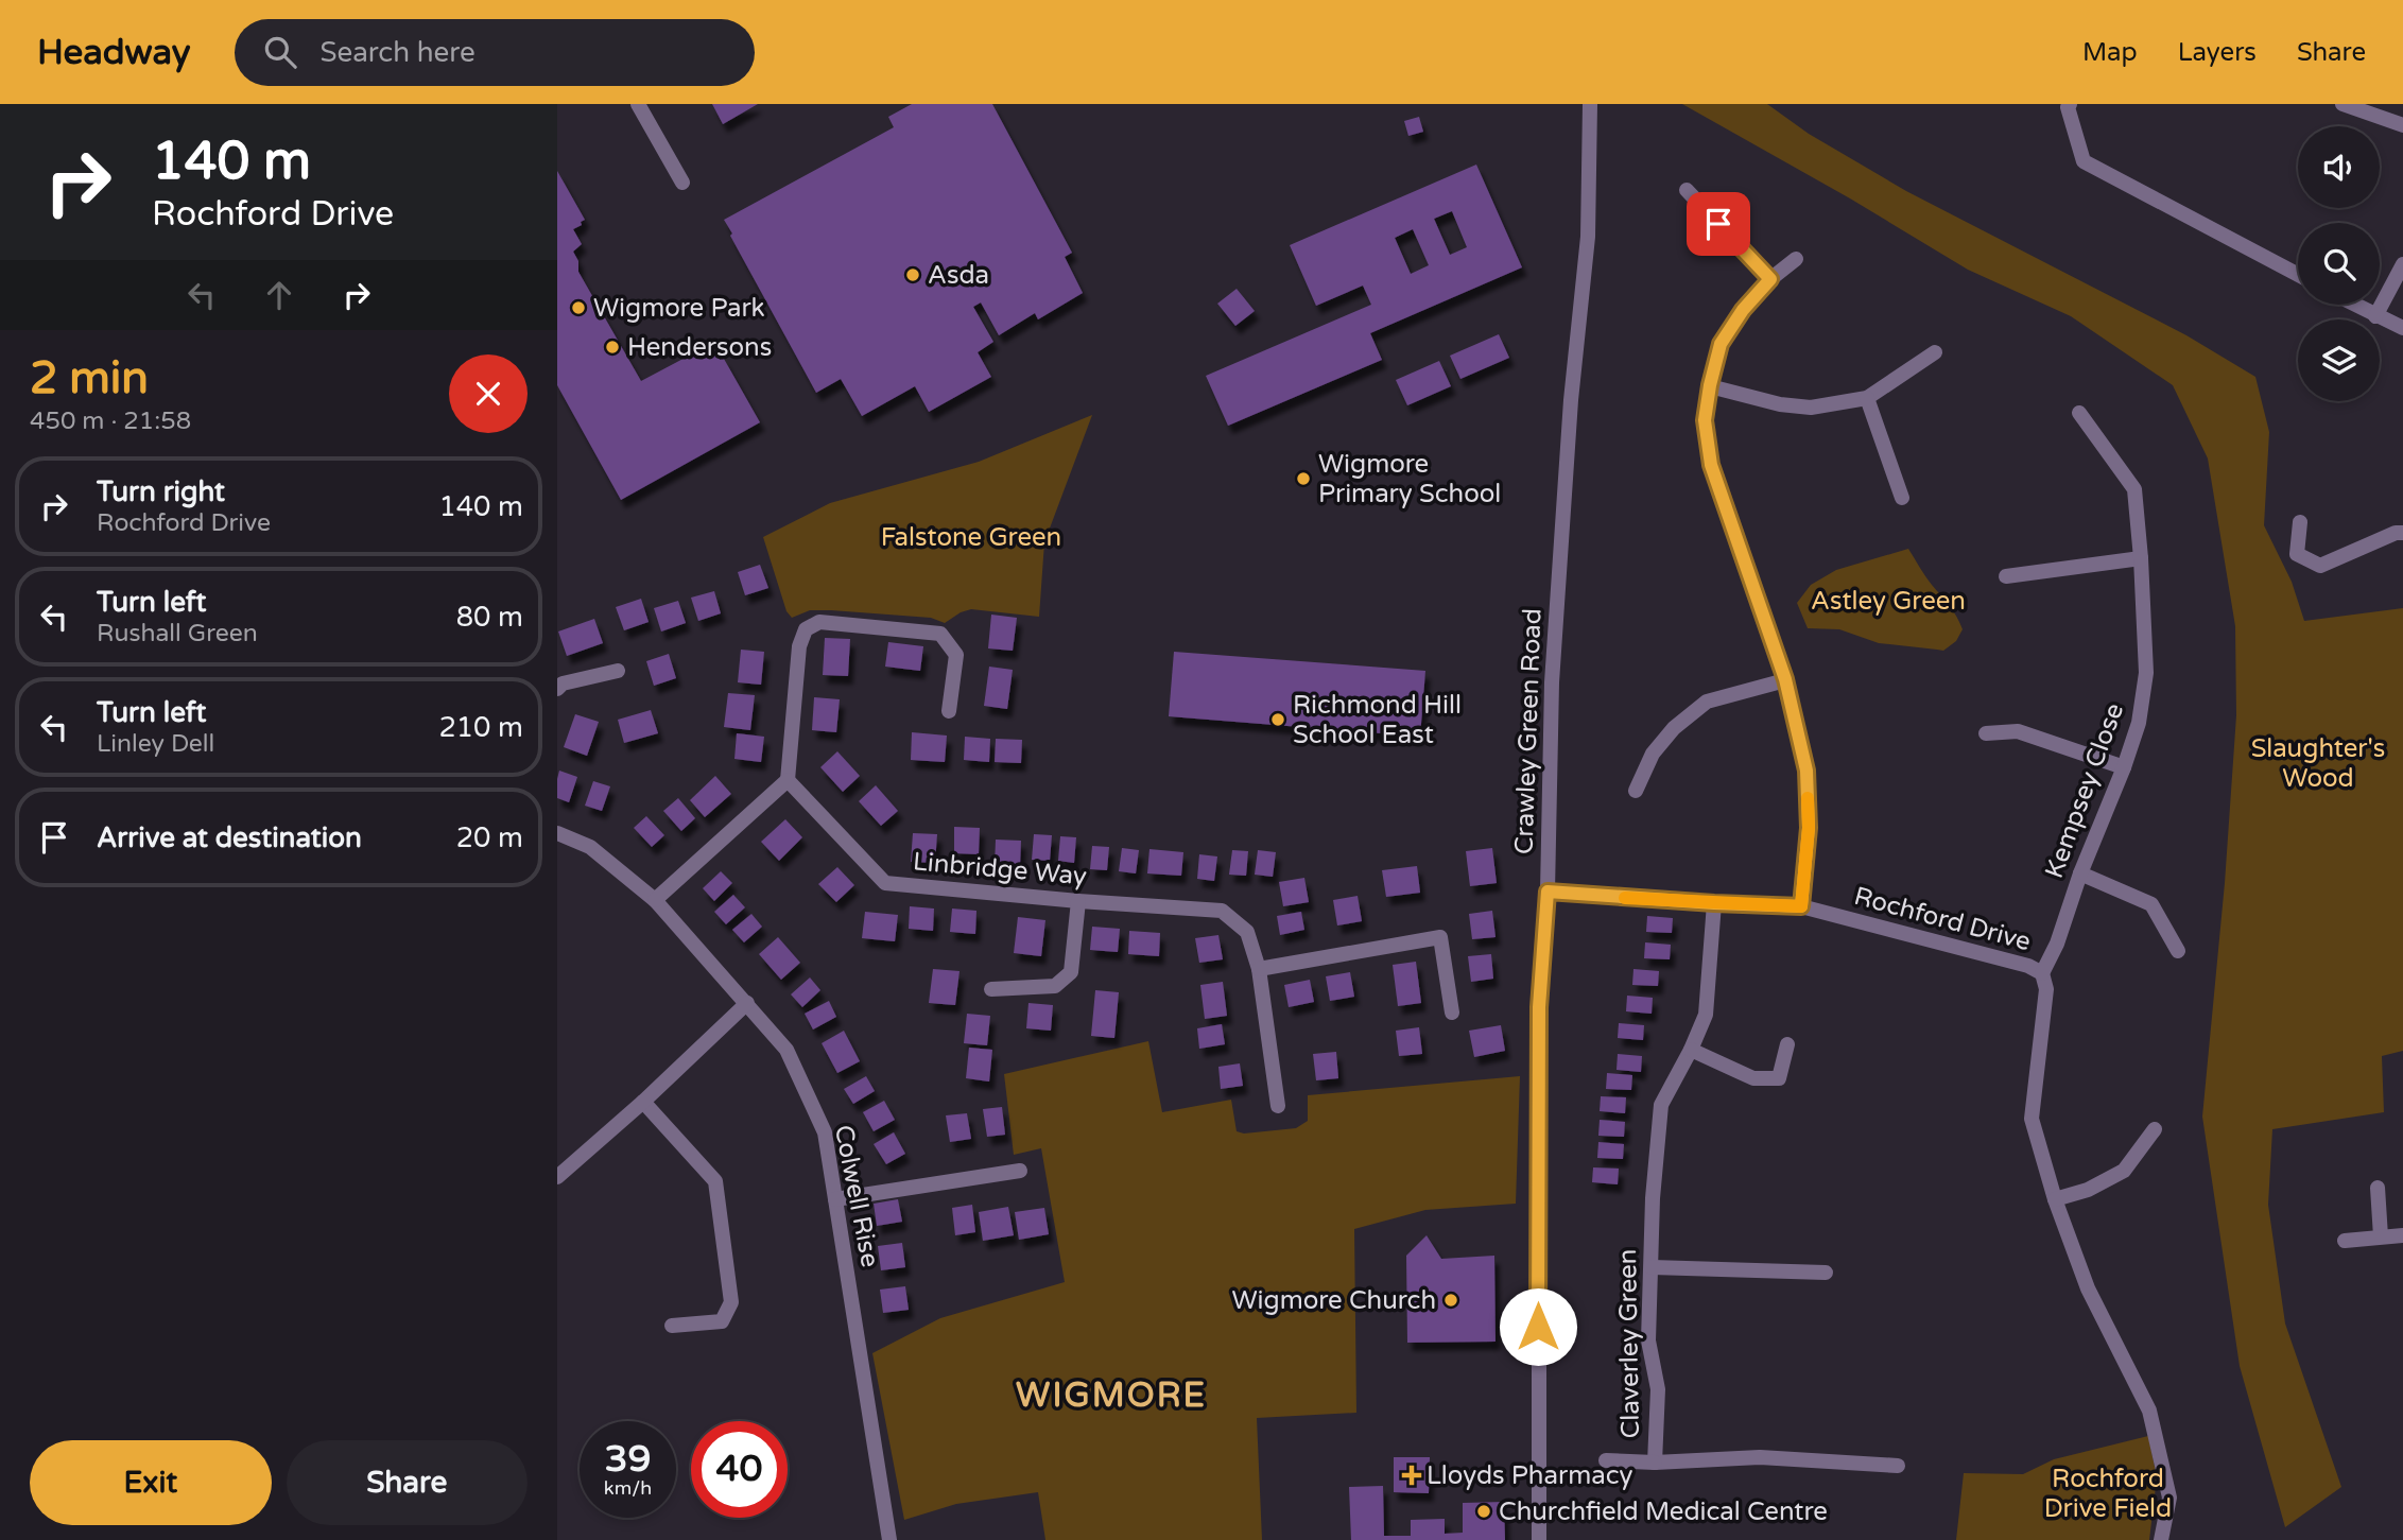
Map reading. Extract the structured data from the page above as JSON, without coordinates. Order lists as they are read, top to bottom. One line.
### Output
{"streets":{"street":["Crawley Green Road","Kempsey Close","Linbridge Way","Rochford Drive","Colwell Rise","Claverley Green"]},"crossings":[["Crawley Green Road","Rochford Drive"],["Kempsey Close","Rochford Drive"],["Rochford Drive","Claverley Green"]],"districts":["WIGMORE"],"parks":["Falstone Green","Astley Green","Slaughter's Wood","Rochford Drive Field"],"places":{"other":["Asda","Wigmore Park","Hendersons","Wigmore Primary School","Richmond Hill School East","Wigmore Church","Churchfield Medical Centre"],"health":["Lloyds Pharmacy"]},"page":{"header":"Headway","search":"Search here","nav":["Map","Layers","Share"],"turn":["140 m","Rochford Drive"],"heading":["2 min","450 m · 21:58"],"list":[{"name":"Turn right","note":"Rochford Drive","value":"140 m"},{"name":"Turn left","note":"Rushall Green","value":"80 m"},{"name":"Turn left","note":"Linley Dell","value":"210 m"},{"name":"Arrive at destination","value":"20 m"}],"speed":"39 km/h","limit":"40","buttons":["Exit","Share"]}}
